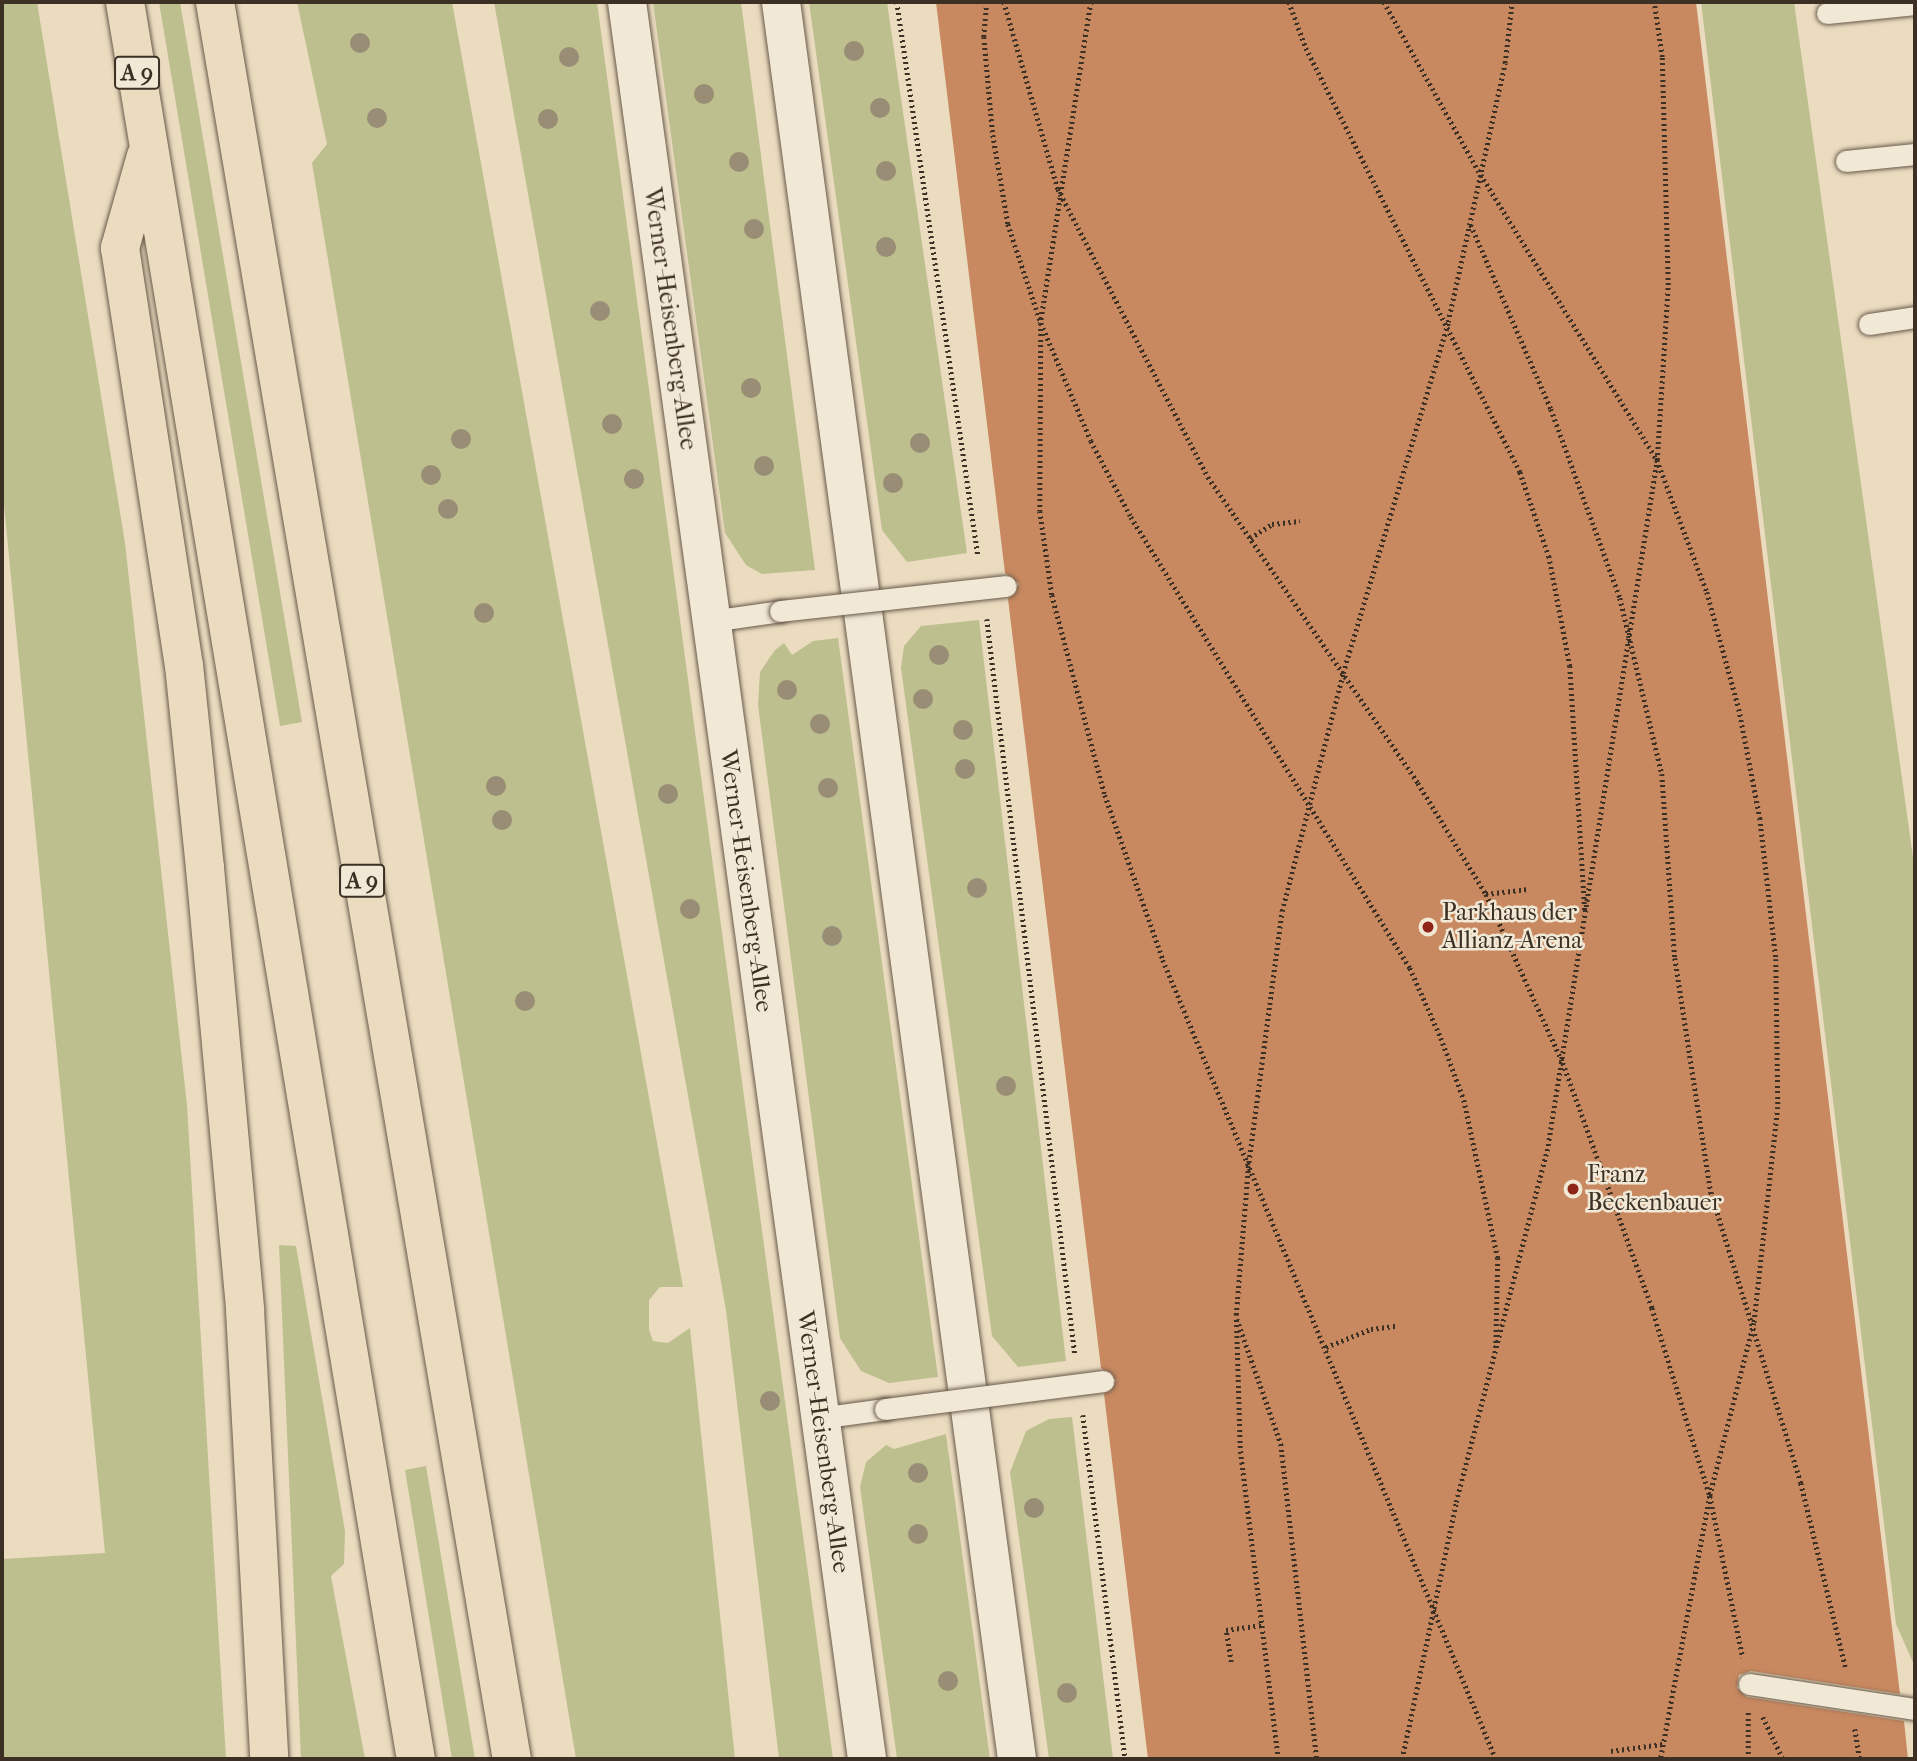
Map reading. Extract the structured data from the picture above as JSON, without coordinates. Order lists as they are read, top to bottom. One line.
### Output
{"streets":{"highway":["A 9"],"street":["Werner-Heisenberg-Allee"]},"places":["Parkhaus der Allianz-Arena","Franz Beckenbauer"]}
